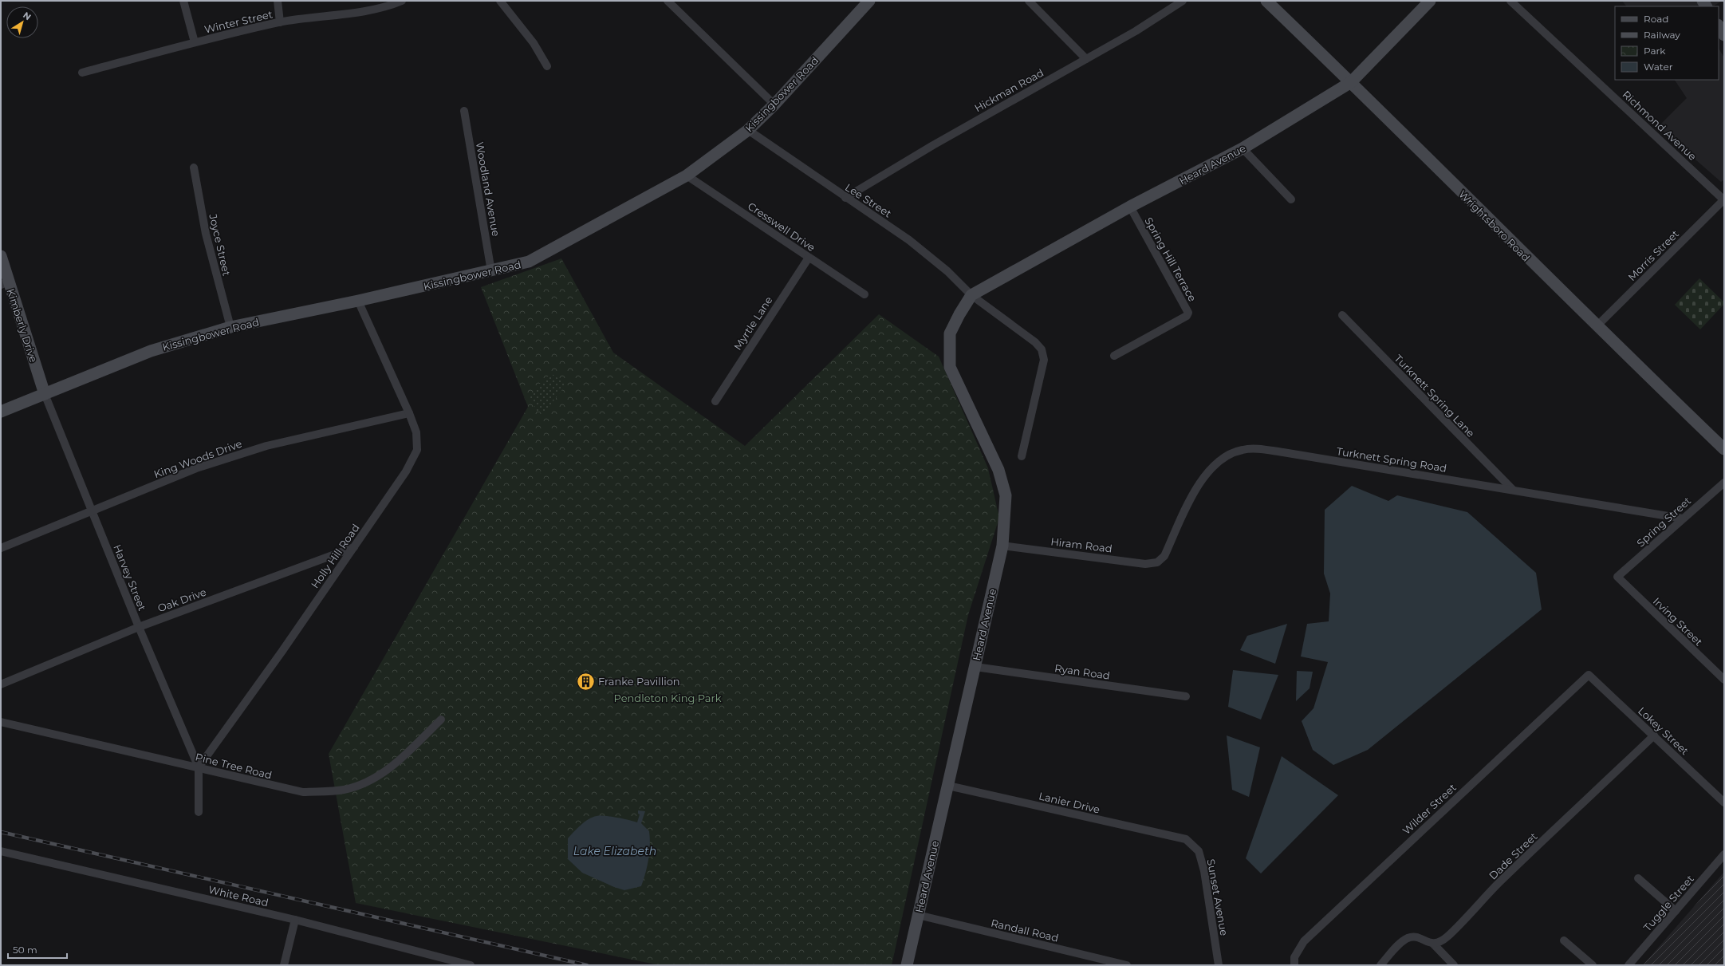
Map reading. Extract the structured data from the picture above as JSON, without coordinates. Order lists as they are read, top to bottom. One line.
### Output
{"streets":{"street":["Winter Street","Hickman Road","Kissingbower Road","Richmond Avenue","Heard Avenue","Woodland Avenue","Lee Street","Wrightsboro Road","Cresswell Drive","Joyce Street","Morris Street","Spring Hill Terrace","Myrtle Lane","Kimberly Drive","Turknett Spring Lane","King Woods Drive","Turknett Spring Road","Spring Street","Hiram Road","Holly Hill Road","Harvey Street","Oak Drive","Irving Street","Ryan Road","Lokey Street","Pine Tree Road","Lanier Drive","Wilder Street","Dade Street","White Road","Sunset Avenue","Tuggle Street","Randall Road"]},"crossings":[["Hickman Road","Lee Street"],["Kissingbower Road","Woodland Avenue"],["Kissingbower Road","Lee Street"],["Kissingbower Road","Cresswell Drive"],["Kissingbower Road","Joyce Street"],["Kissingbower Road","Kimberly Drive"],["Kissingbower Road","Holly Hill Road"],["Kissingbower Road","Harvey Street"],["Richmond Avenue","Morris Street"],["Heard Avenue","Lee Street"],["Heard Avenue","Wrightsboro Road"],["Heard Avenue","Spring Hill Terrace"],["Heard Avenue","Hiram Road"],["Heard Avenue","Ryan Road"],["Heard Avenue","Lanier Drive"],["Heard Avenue","Randall Road"],["Wrightsboro Road","Morris Street"],["Cresswell Drive","Myrtle Lane"],["Kimberly Drive","Harvey Street"],["Turknett Spring Lane","Turknett Spring Road"],["King Woods Drive","Holly Hill Road"],["King Woods Drive","Harvey Street"],["Turknett Spring Road","Spring Street"],["Turknett Spring Road","Hiram Road"],["Spring Street","Irving Street"],["Holly Hill Road","Harvey Street"],["Holly Hill Road","Oak Drive"],["Holly Hill Road","Pine Tree Road"],["Harvey Street","Oak Drive"],["Harvey Street","Pine Tree Road"],["Lokey Street","Wilder Street"],["Lokey Street","Dade Street"],["Lanier Drive","Sunset Avenue"]],"water":["Lake Elizabeth"],"parks":["Pendleton King Park"],"places":{"building":["Franke Pavillion"]},"legend":["Road","Railway","Park","Water"],"scale_bar":"50 m","north":"top right"}
